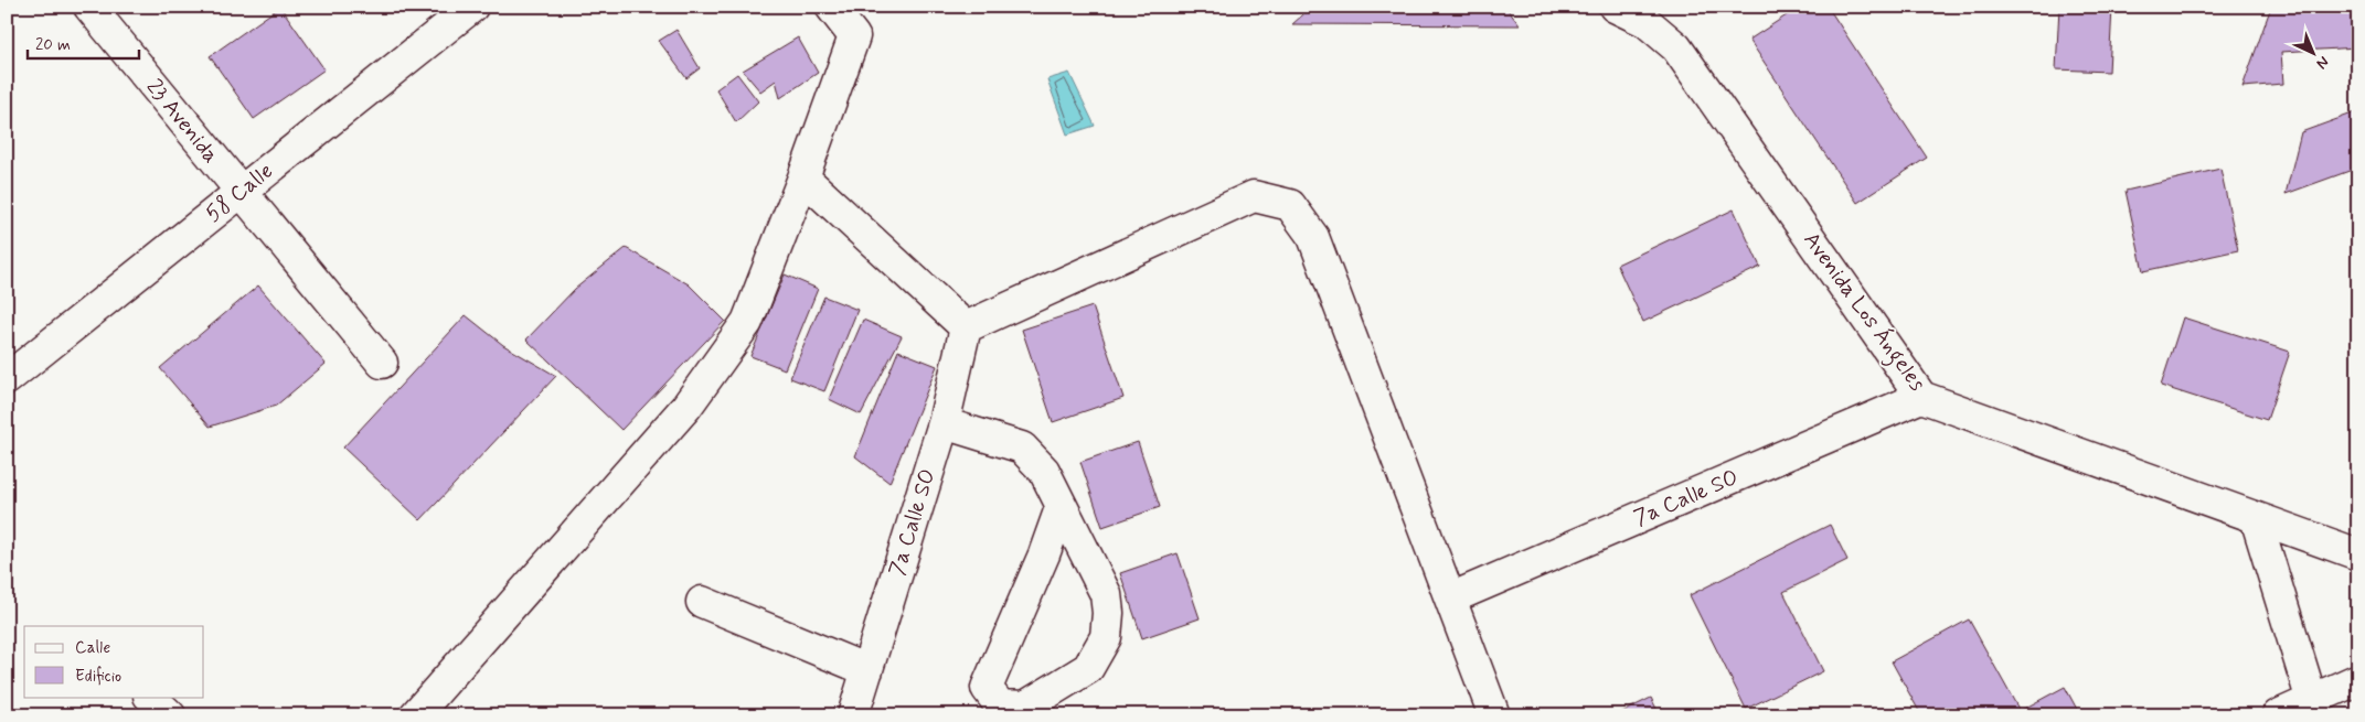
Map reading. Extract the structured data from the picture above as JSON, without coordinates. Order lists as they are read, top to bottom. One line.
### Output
{"streets":{"street":["23 Avenida","58 Calle","Avenida Los Ángeles","7a Calle SO"]},"crossings":[["23 Avenida","58 Calle"],["Avenida Los Ángeles","7a Calle SO"]],"legend":["Calle","Edificio"],"scale_bar":"20 m","north":"bottom right"}
